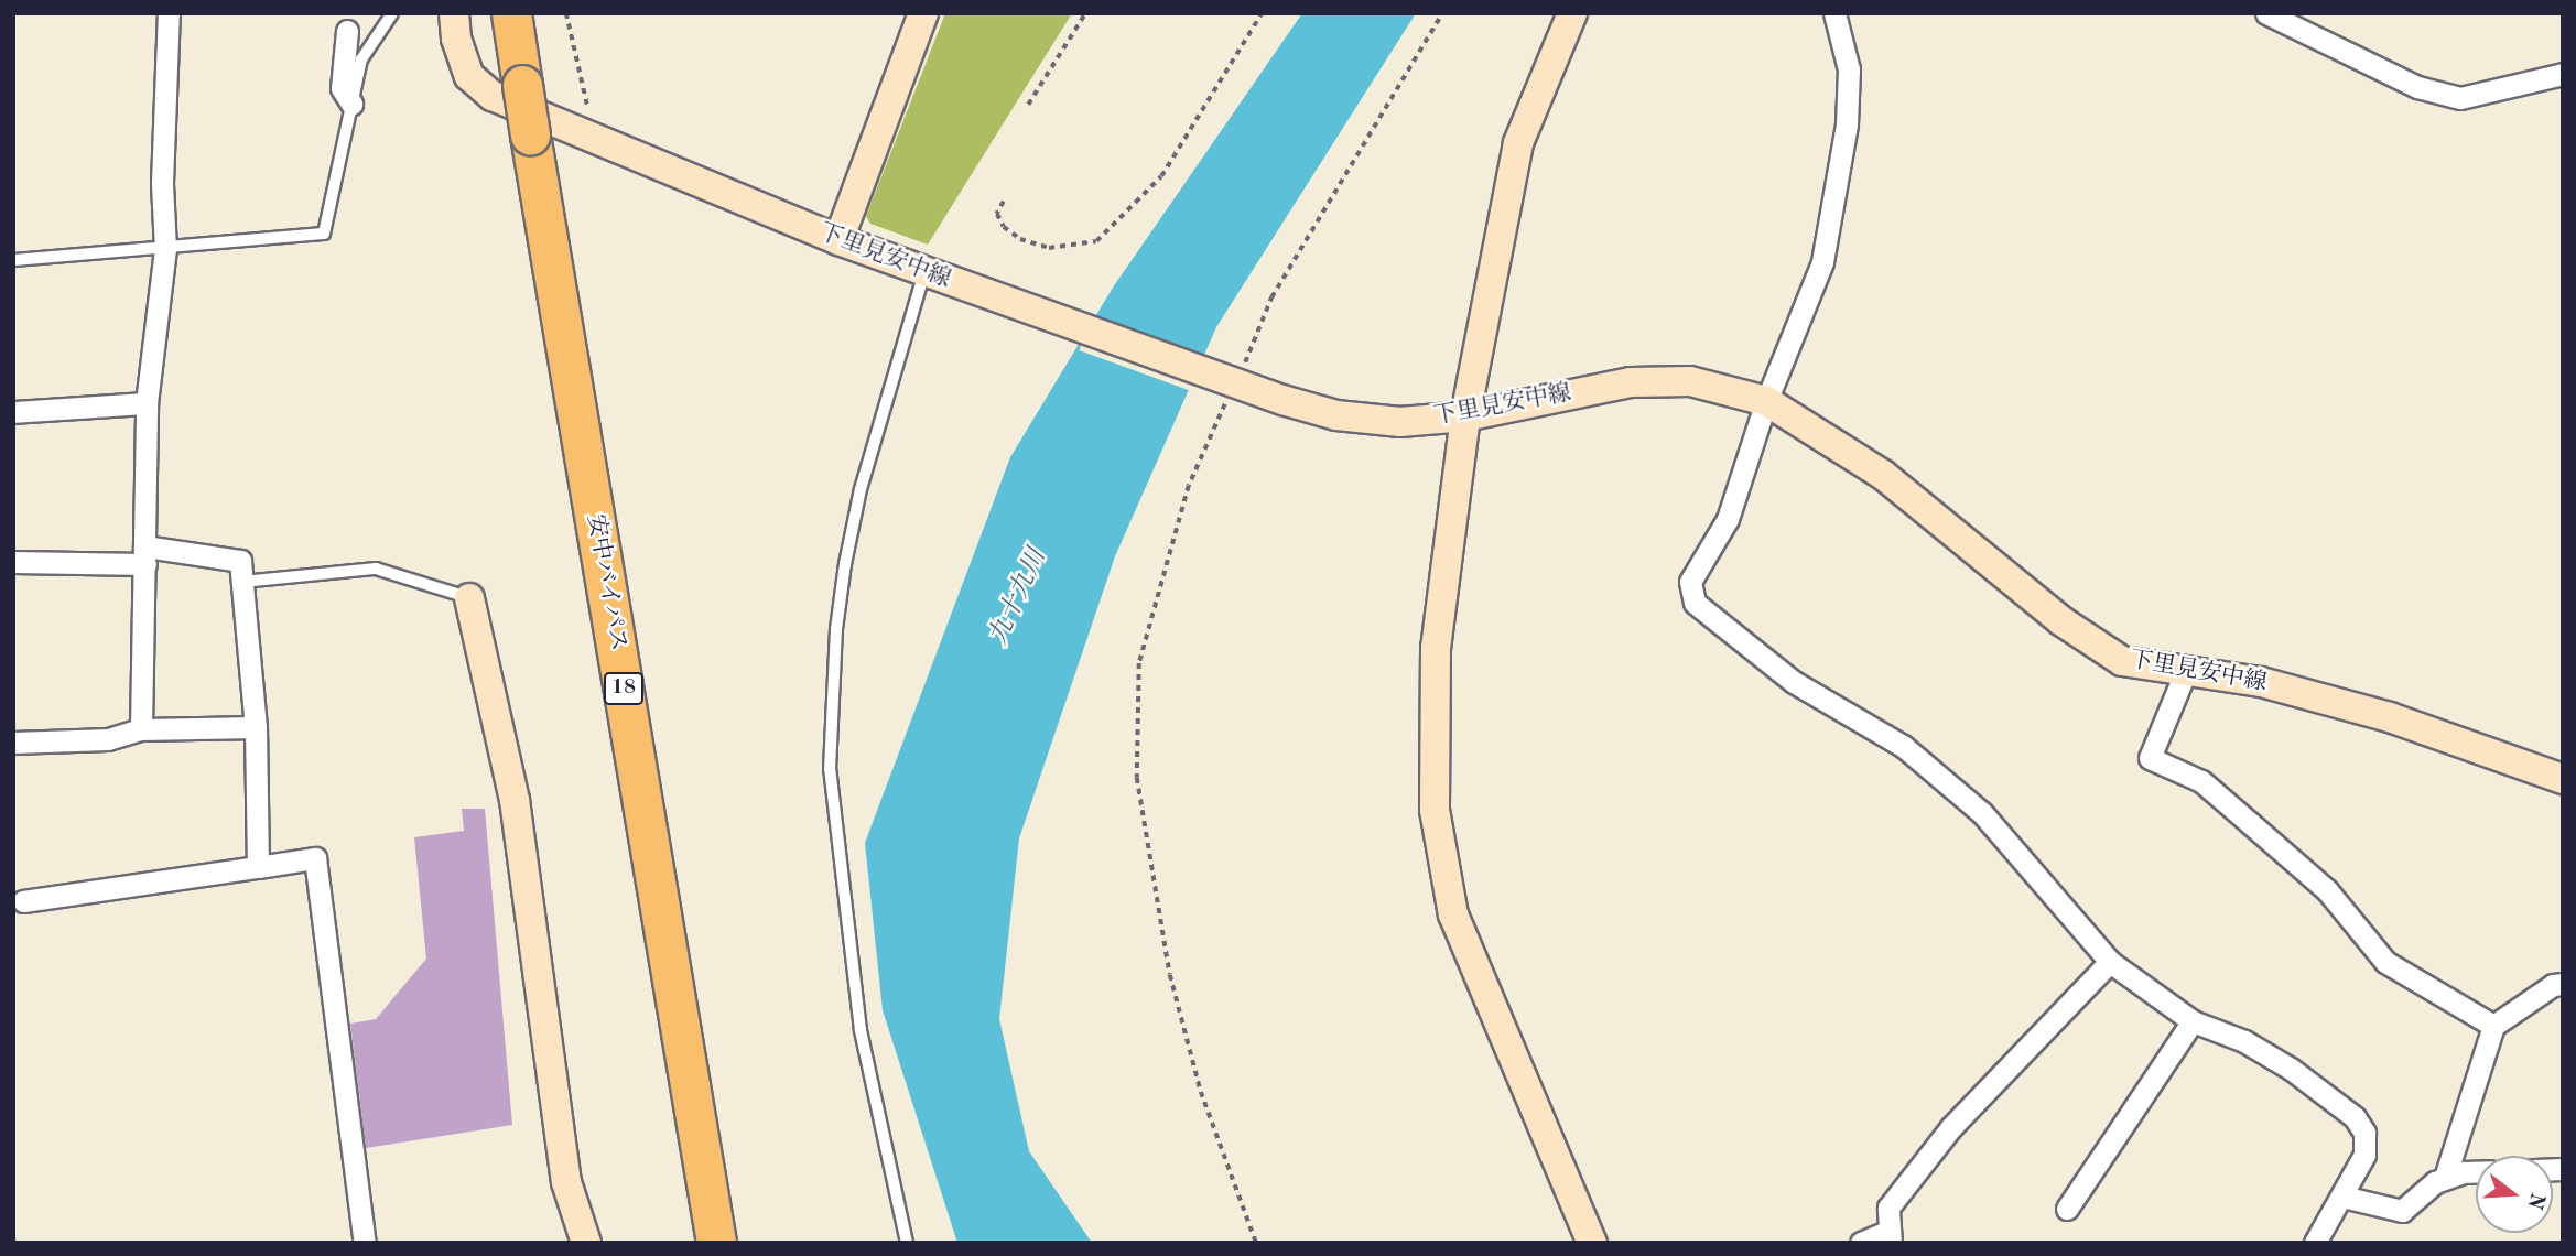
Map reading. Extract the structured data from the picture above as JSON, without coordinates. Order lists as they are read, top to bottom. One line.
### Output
{"streets":{"highway":["安中バイパス","18"],"main road":["下里見安中線"]},"water":["九十九川"],"north":"right"}
